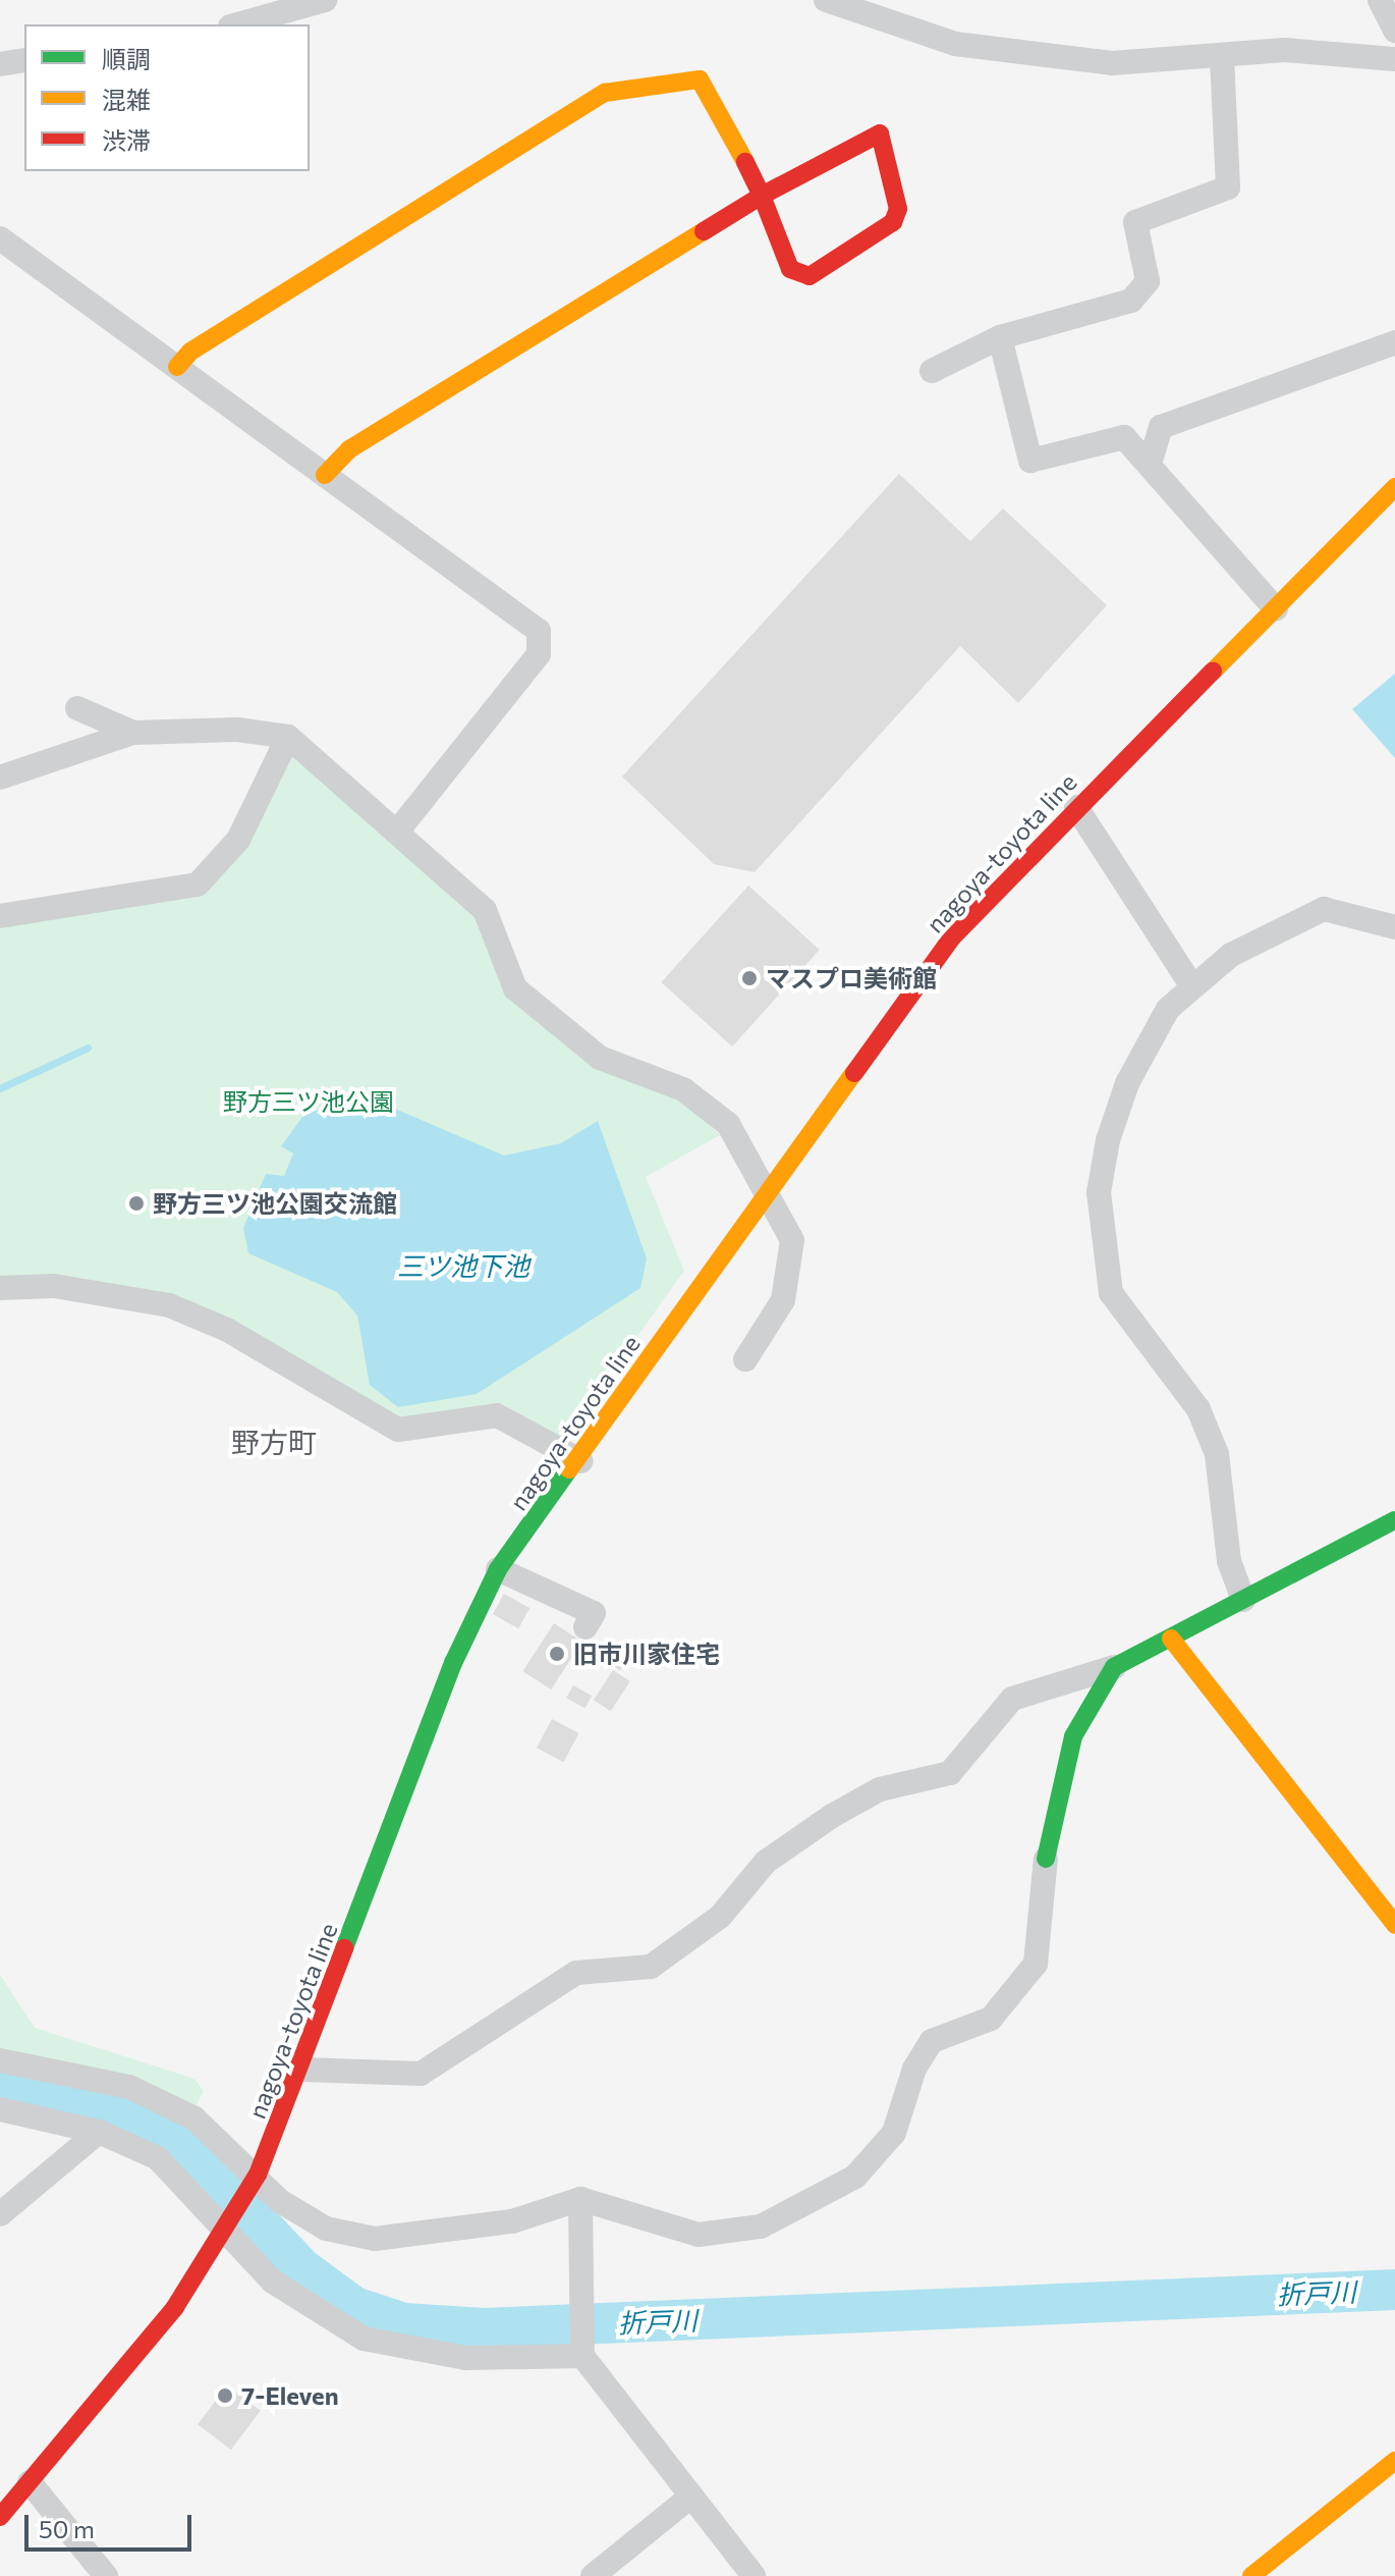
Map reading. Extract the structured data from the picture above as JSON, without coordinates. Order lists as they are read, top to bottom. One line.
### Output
{"streets":{"street":["nagoya-toyota line"]},"districts":["野方町"],"water":["三ツ池下池","折戸川"],"parks":["野方三ツ池公園"],"places":["マスプロ美術館","野方三ツ池公園交流館","旧市川家住宅","7-Eleven"],"legend":["順調","混雑","渋滞"],"scale_bar":"50 m"}
